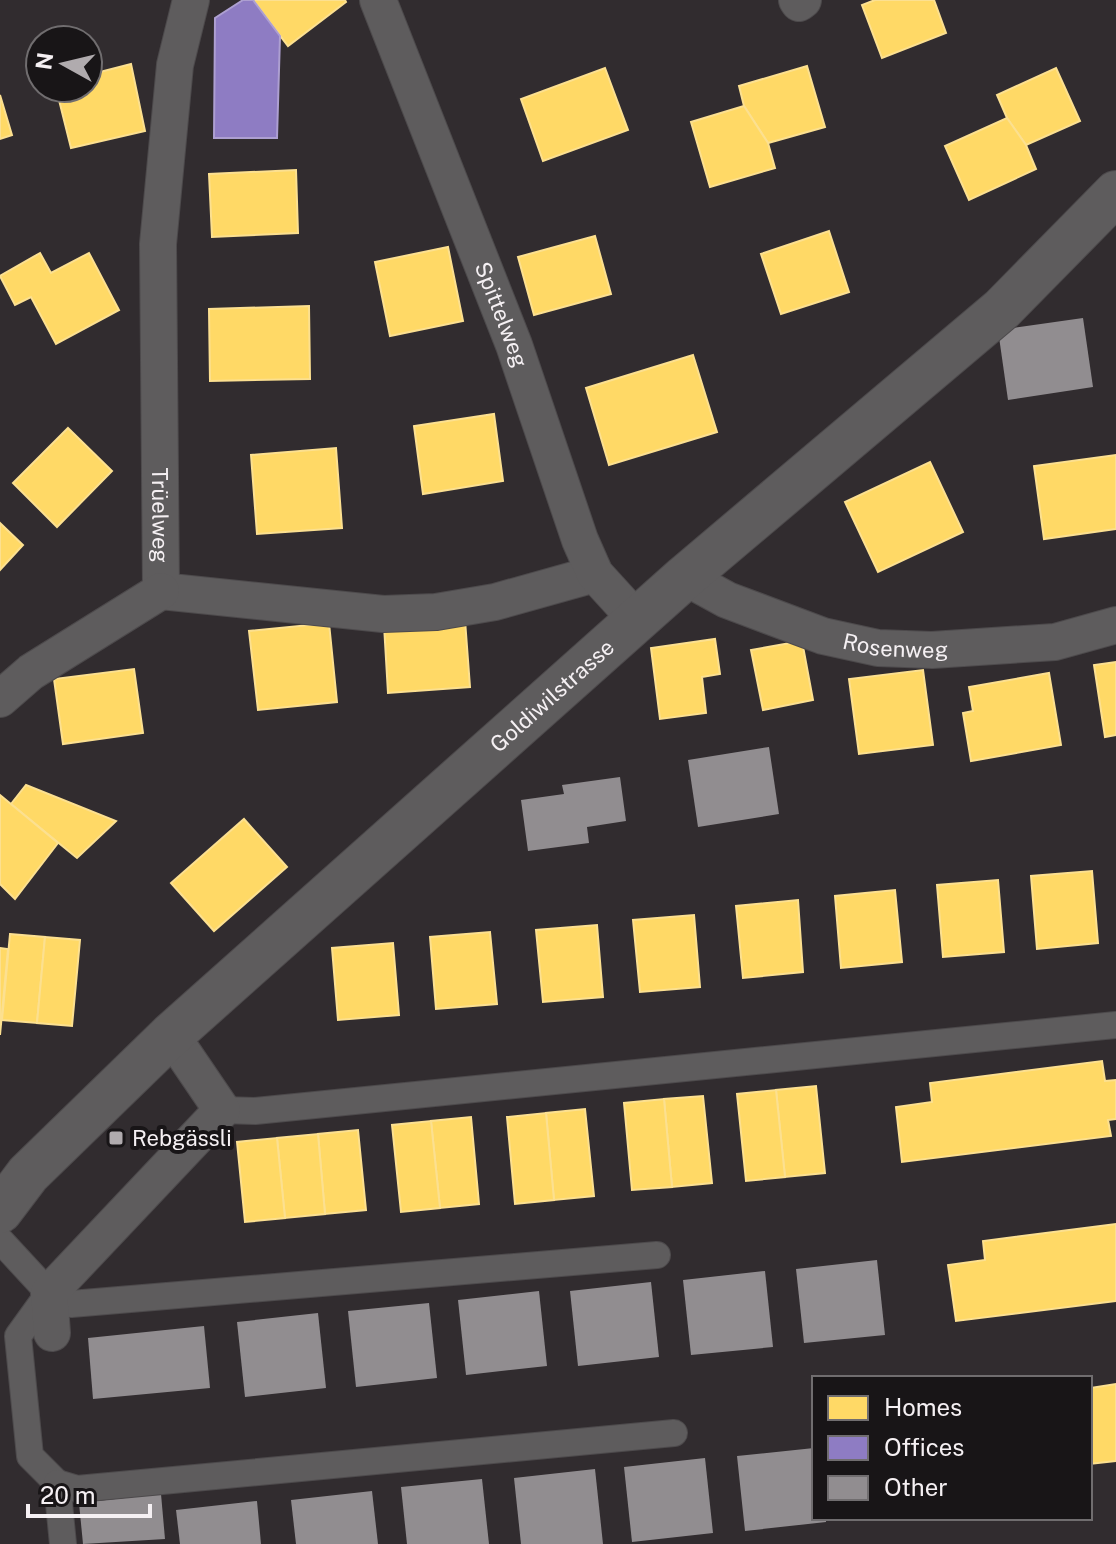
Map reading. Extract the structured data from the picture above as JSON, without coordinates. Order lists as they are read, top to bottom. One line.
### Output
{"streets":{"street":["Spittelweg","Trüelweg","Rosenweg","Goldiwilstrasse"]},"crossings":[["Spittelweg","Trüelweg"],["Spittelweg","Goldiwilstrasse"],["Rosenweg","Goldiwilstrasse"]],"places":{"transit":["Rebgässli"]},"legend":["Homes","Offices","Other"],"scale_bar":"20 m","north":"left"}
